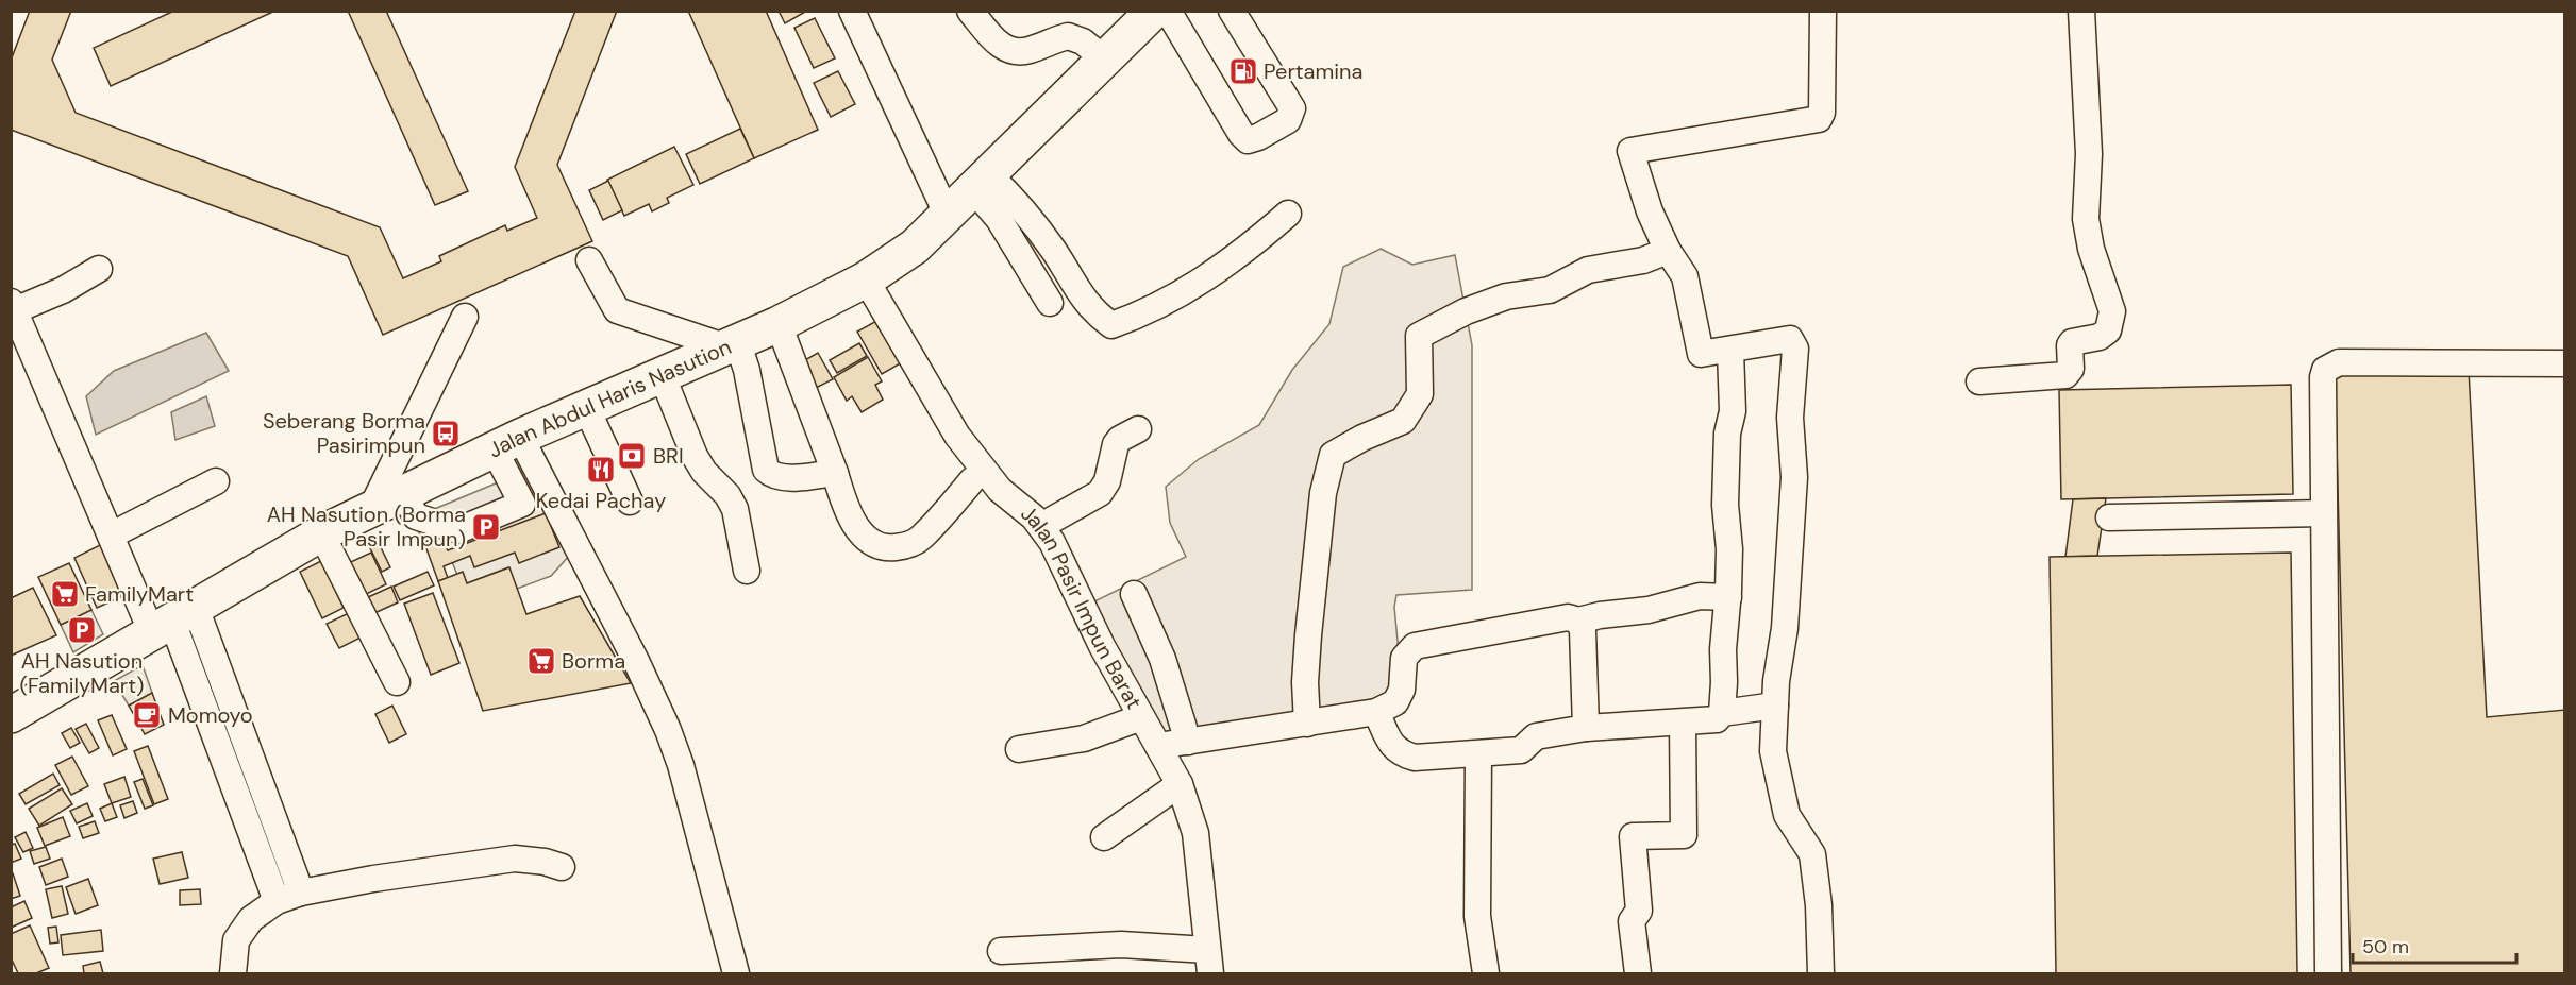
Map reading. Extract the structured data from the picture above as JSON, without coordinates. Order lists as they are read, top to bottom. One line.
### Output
{"streets":{"highway":["Jalan Abdul Haris Nasution"],"street":["Jalan Pasir Impun Barat"]},"crossings":[["Jalan Abdul Haris Nasution","Jalan Pasir Impun Barat"]],"places":{"fuel station":["Pertamina"],"bus stop":["Seberang Borma Pasirimpun"],"bank":["BRI"],"restaurant":["Kedai Pachay"],"parking":["AH Nasution (Borma Pasir Impun)","AH Nasution (FamilyMart)"],"supermarket":["FamilyMart","Borma"],"cafe":["Momoyo"]},"scale_bar":"50 m"}
